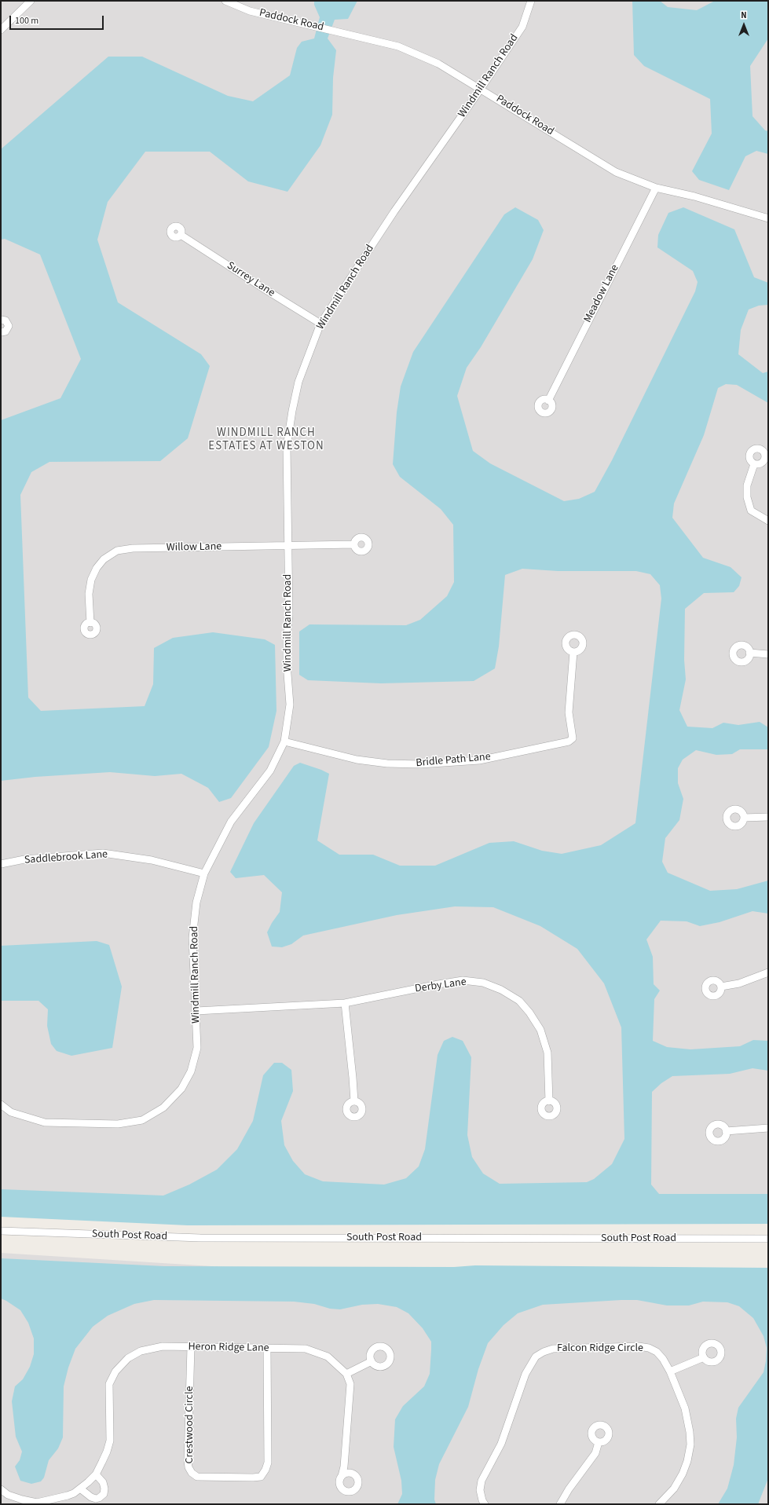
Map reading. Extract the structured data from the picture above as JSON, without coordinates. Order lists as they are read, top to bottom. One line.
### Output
{"streets":{"street":["Paddock Road","Windmill Ranch Road","Surrey Lane","Meadow Lane","Willow Lane","Bridle Path Lane","Saddlebrook Lane","Derby Lane","South Post Road","Heron Ridge Lane","Falcon Ridge Circle","Crestwood Circle"]},"crossings":[["Paddock Road","Windmill Ranch Road"],["Paddock Road","Meadow Lane"],["Windmill Ranch Road","Surrey Lane"],["Windmill Ranch Road","Willow Lane"],["Windmill Ranch Road","Bridle Path Lane"],["Windmill Ranch Road","Saddlebrook Lane"],["Windmill Ranch Road","Derby Lane"],["Heron Ridge Lane","Crestwood Circle"]],"districts":["WINDMILL RANCH ESTATES AT WESTON"],"scale_bar":"100 m","north":"top"}
